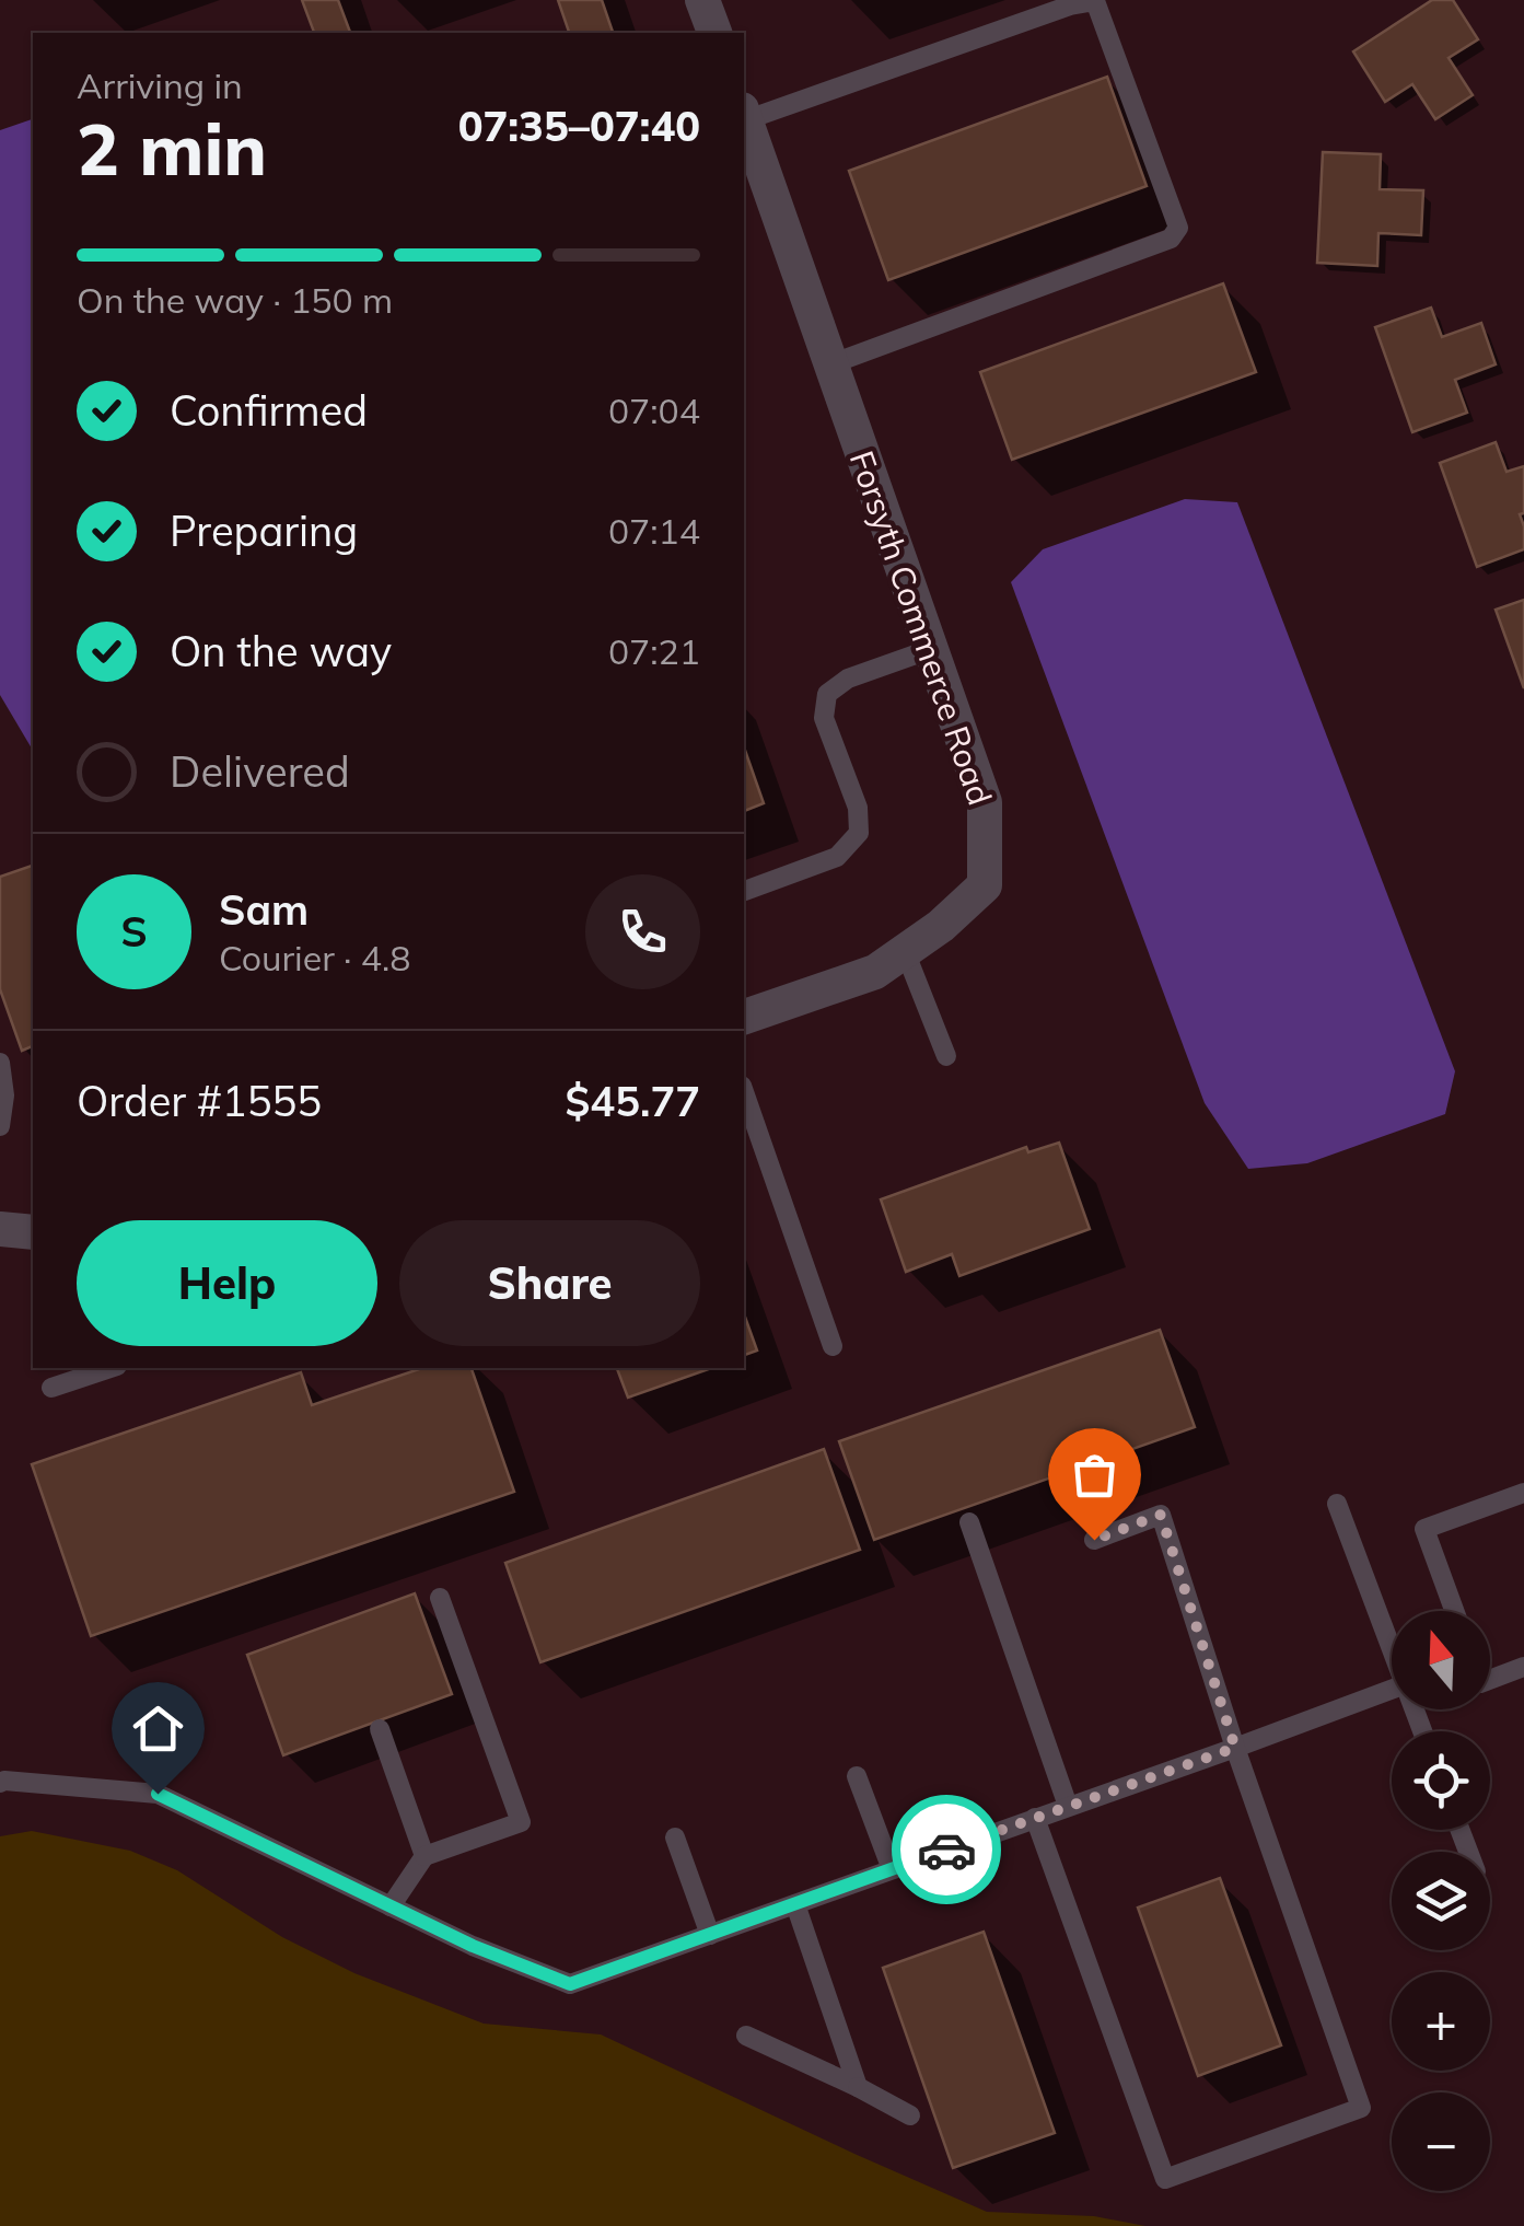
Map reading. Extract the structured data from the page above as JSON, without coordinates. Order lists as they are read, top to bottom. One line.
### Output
{"streets":{"street":["Forsyth Commerce Road"]},"north":"top","page":{"heading":["2 min","Arriving in","07:35–07:40"],"panel":["Sam","Courier · 4.8","Order #1555","$45.77"],"bar":"On the way · 150 m","list":[["Confirmed","07:04"],["Preparing","07:14"],["On the way","07:21"],"Delivered"],"round":"S","buttons":["Help","Share"],"map_buttons":["+","−"]}}
